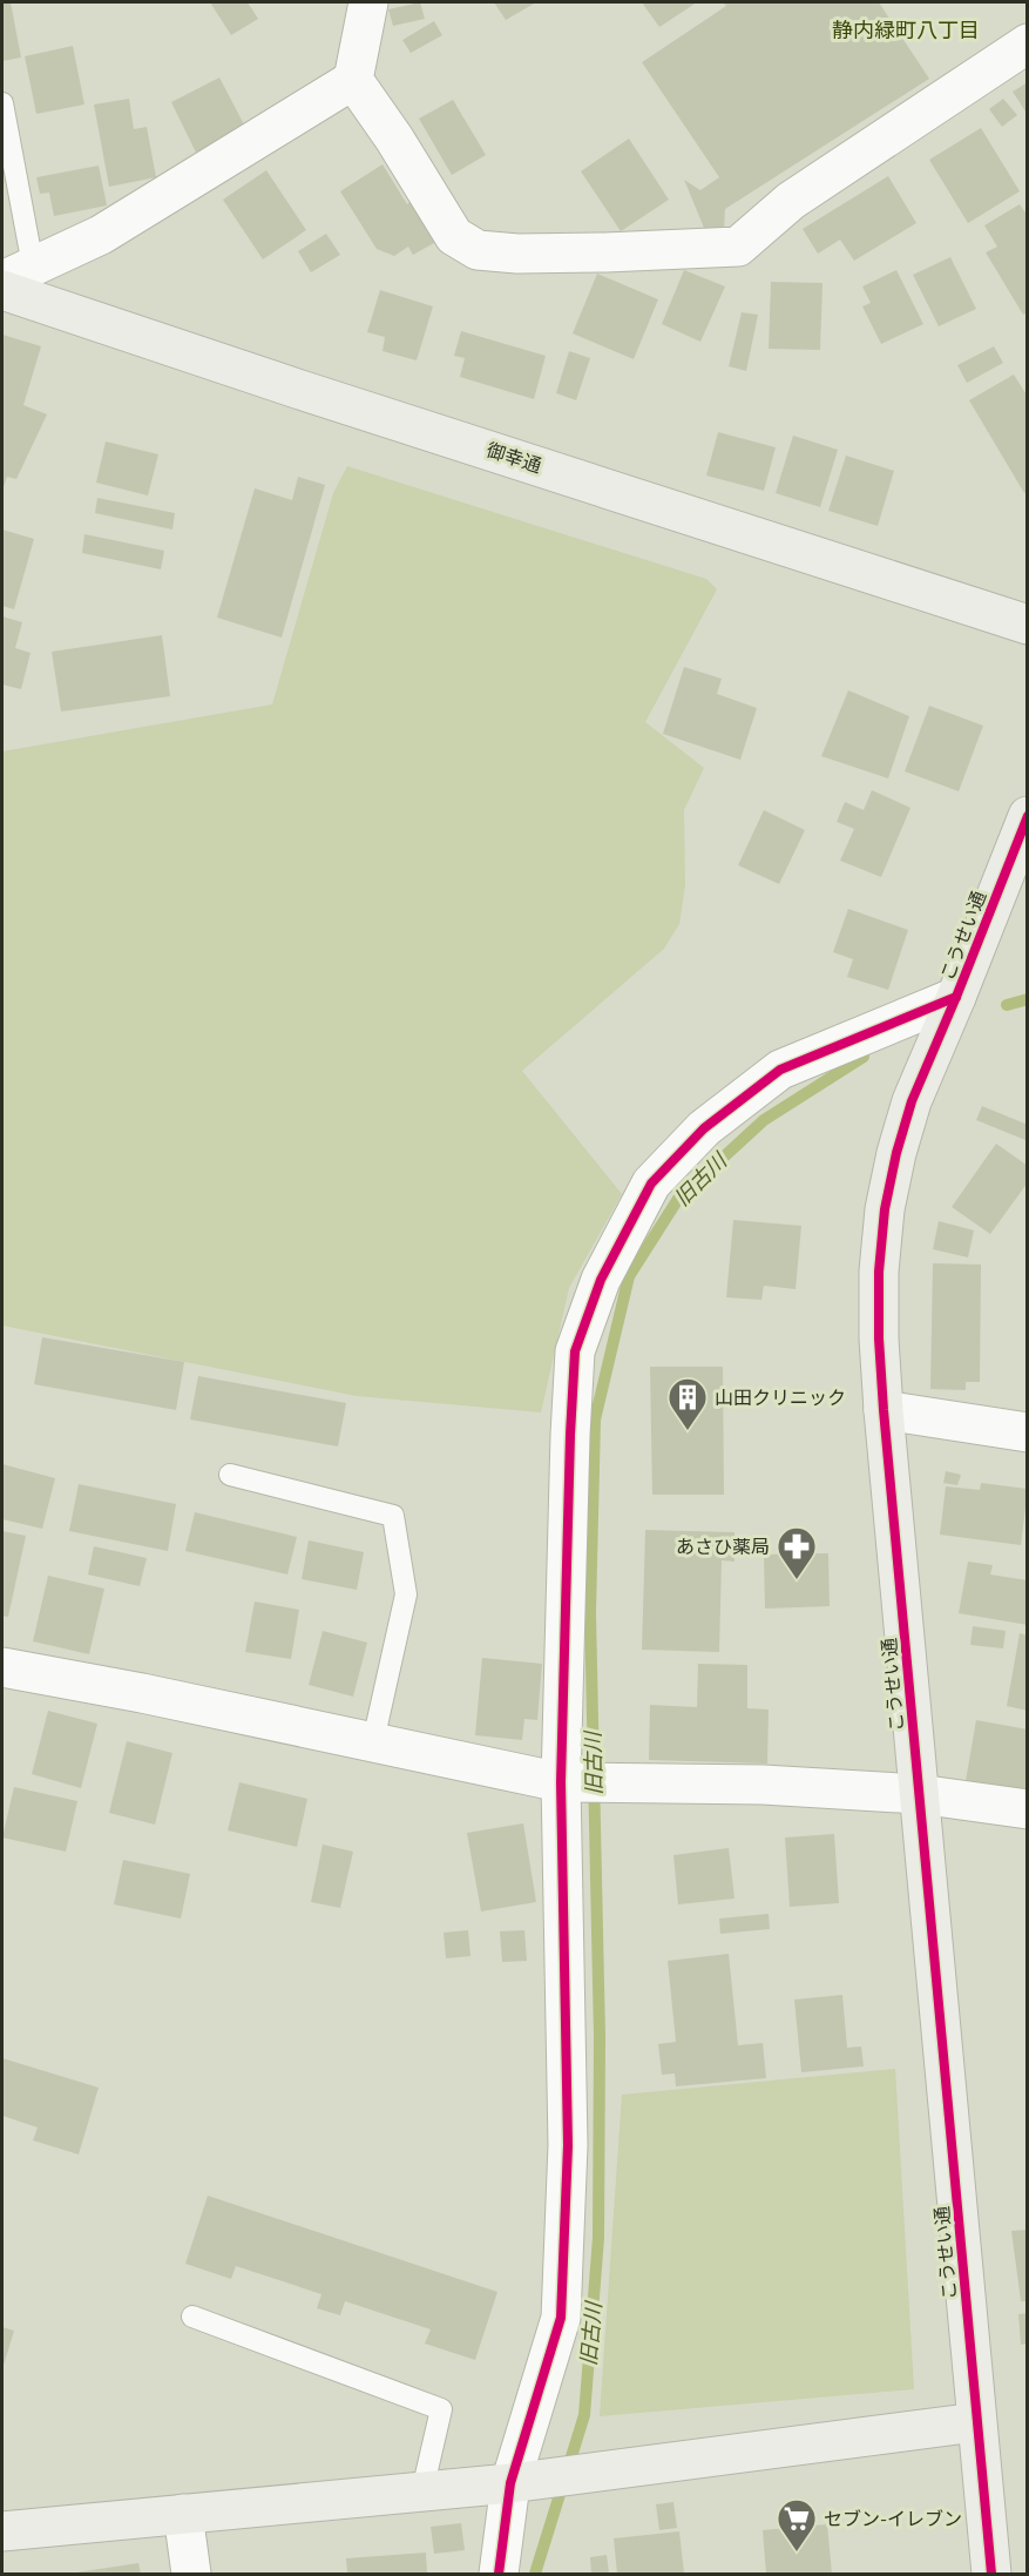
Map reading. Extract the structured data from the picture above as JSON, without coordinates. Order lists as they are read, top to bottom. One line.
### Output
{"streets":{"street":["御幸通","こうせい通"]},"districts":["静内緑町八丁目"],"water":["旧古川"],"places":{"building":["山田クリニック"],"pharmacy":["あさひ薬局"],"supermarket":["セブン-イレブン"]}}
